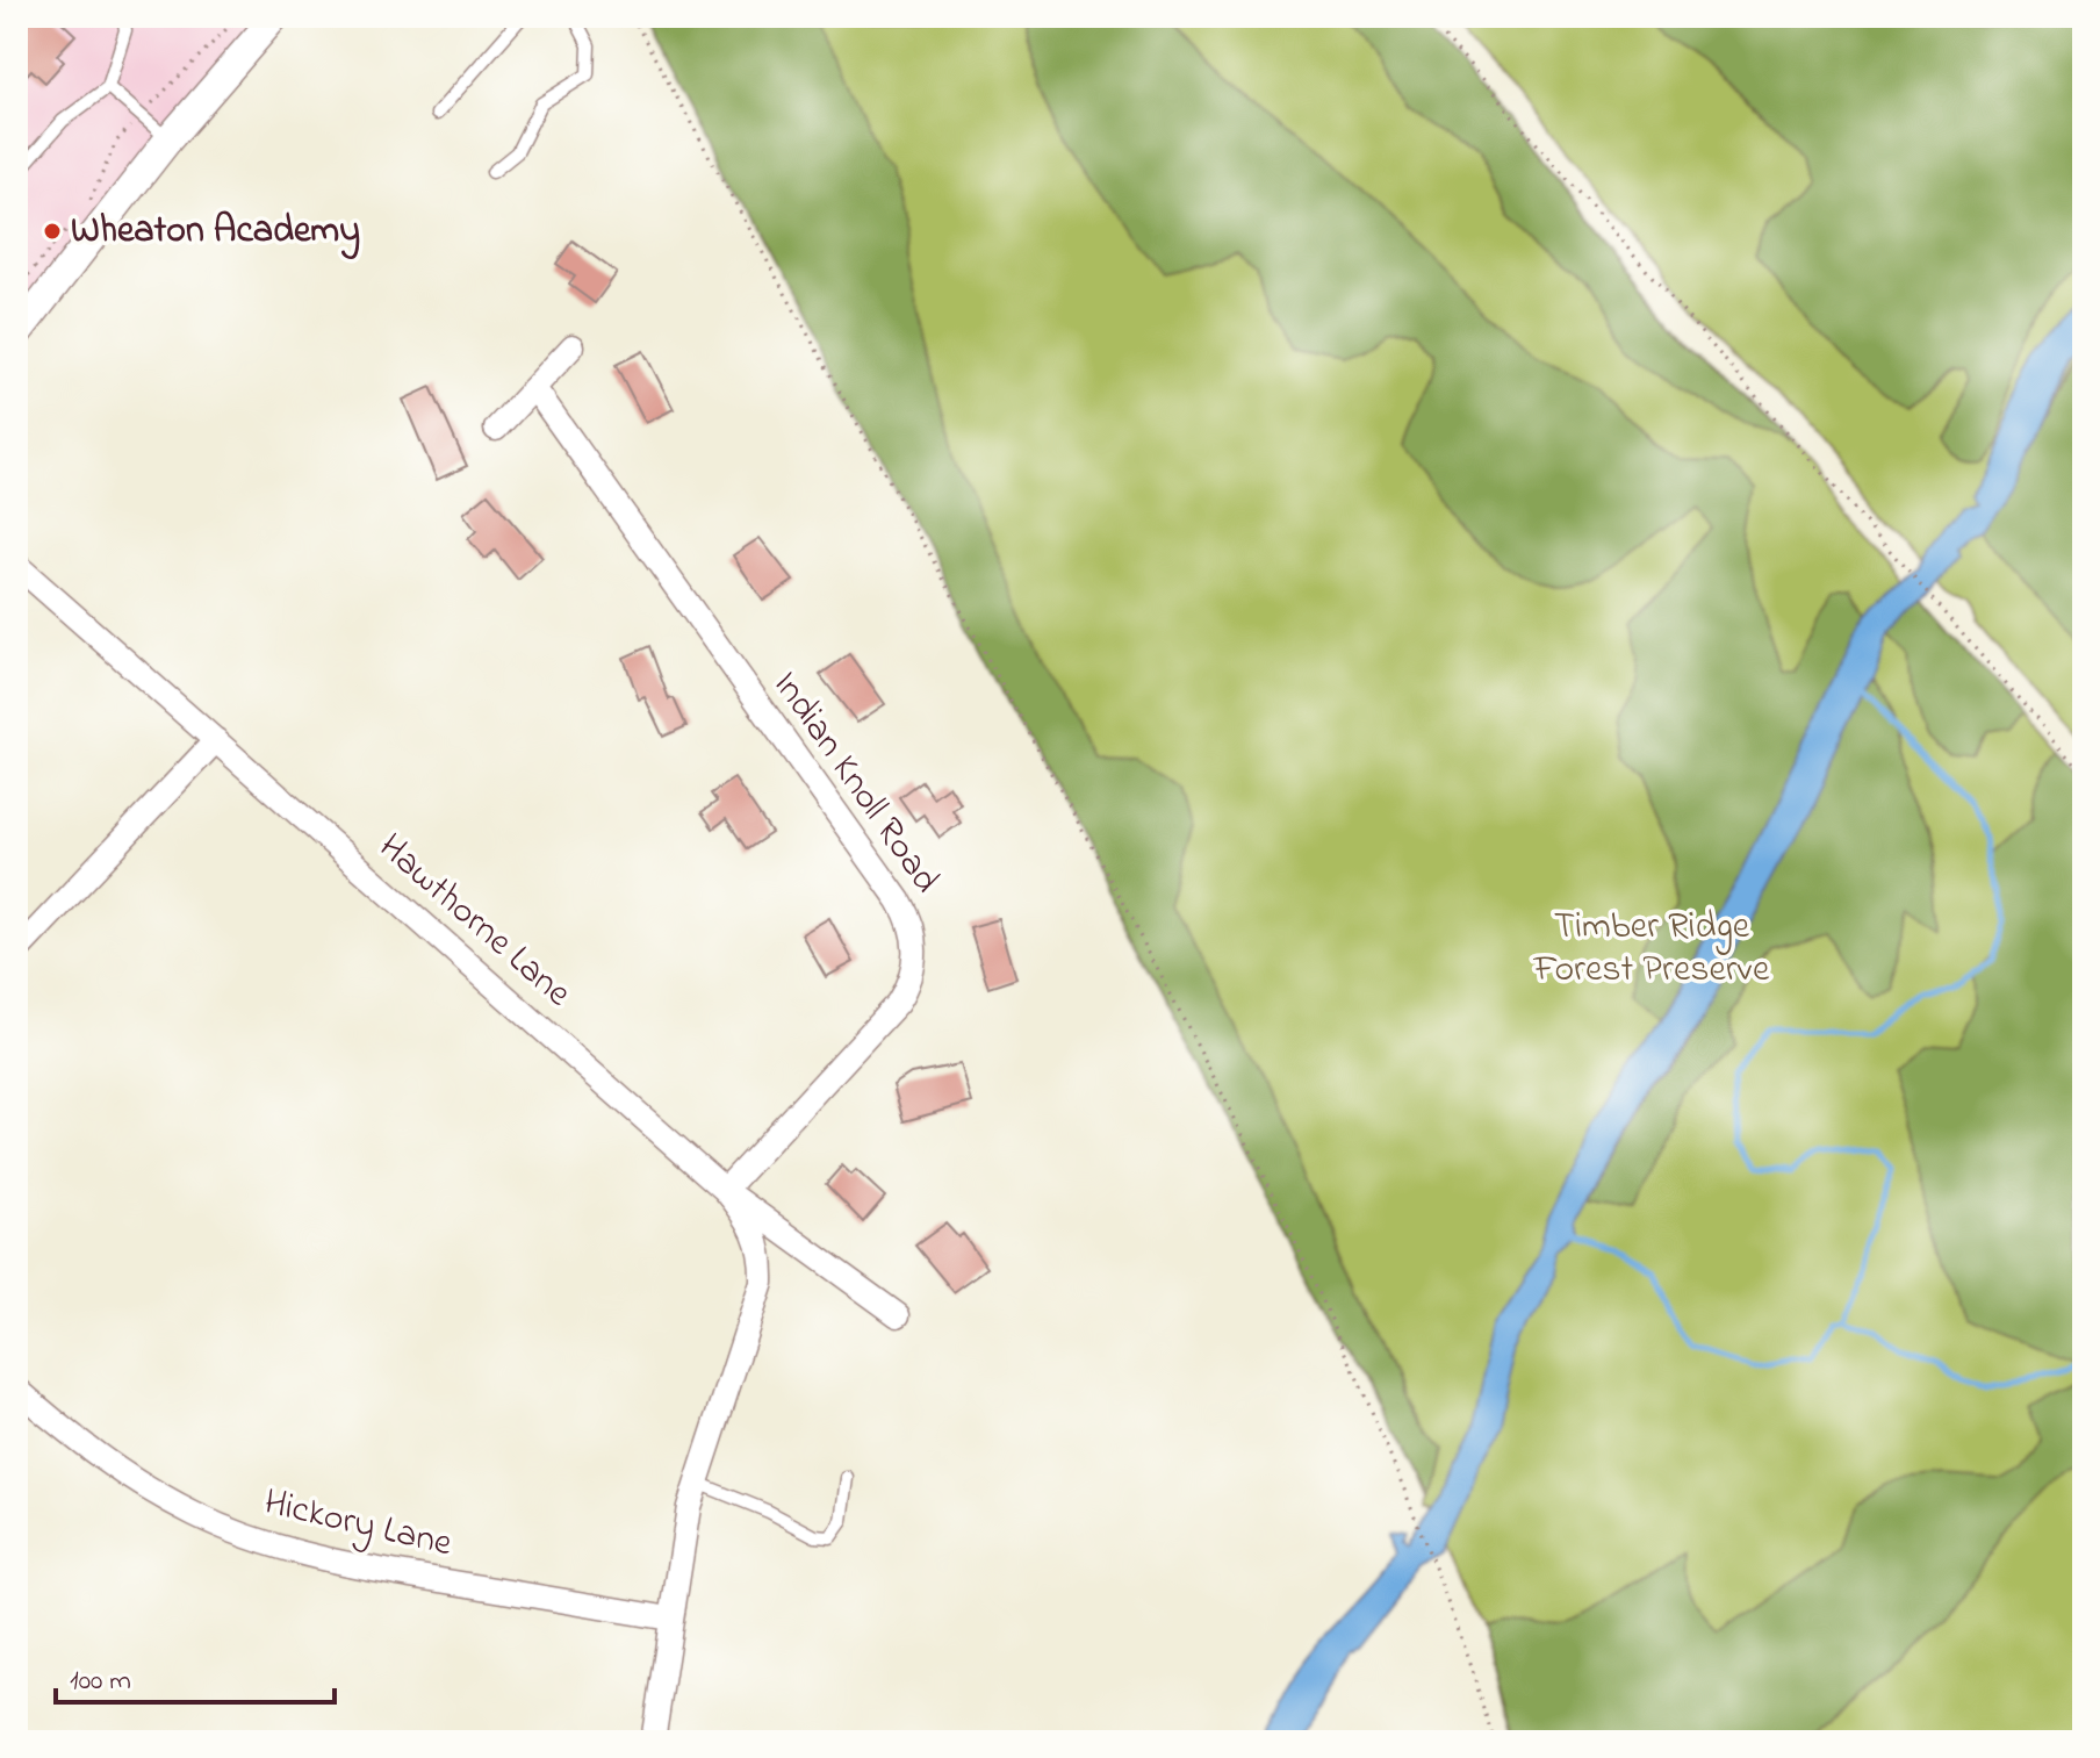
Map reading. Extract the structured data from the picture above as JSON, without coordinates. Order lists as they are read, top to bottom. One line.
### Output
{"streets":{"street":["Indian Knoll Road","Hawthorne Lane","Hickory Lane"]},"crossings":[["Indian Knoll Road","Hawthorne Lane"]],"parks":["Timber Ridge Forest Preserve"],"places":["Wheaton Academy"],"scale_bar":"100 m"}
